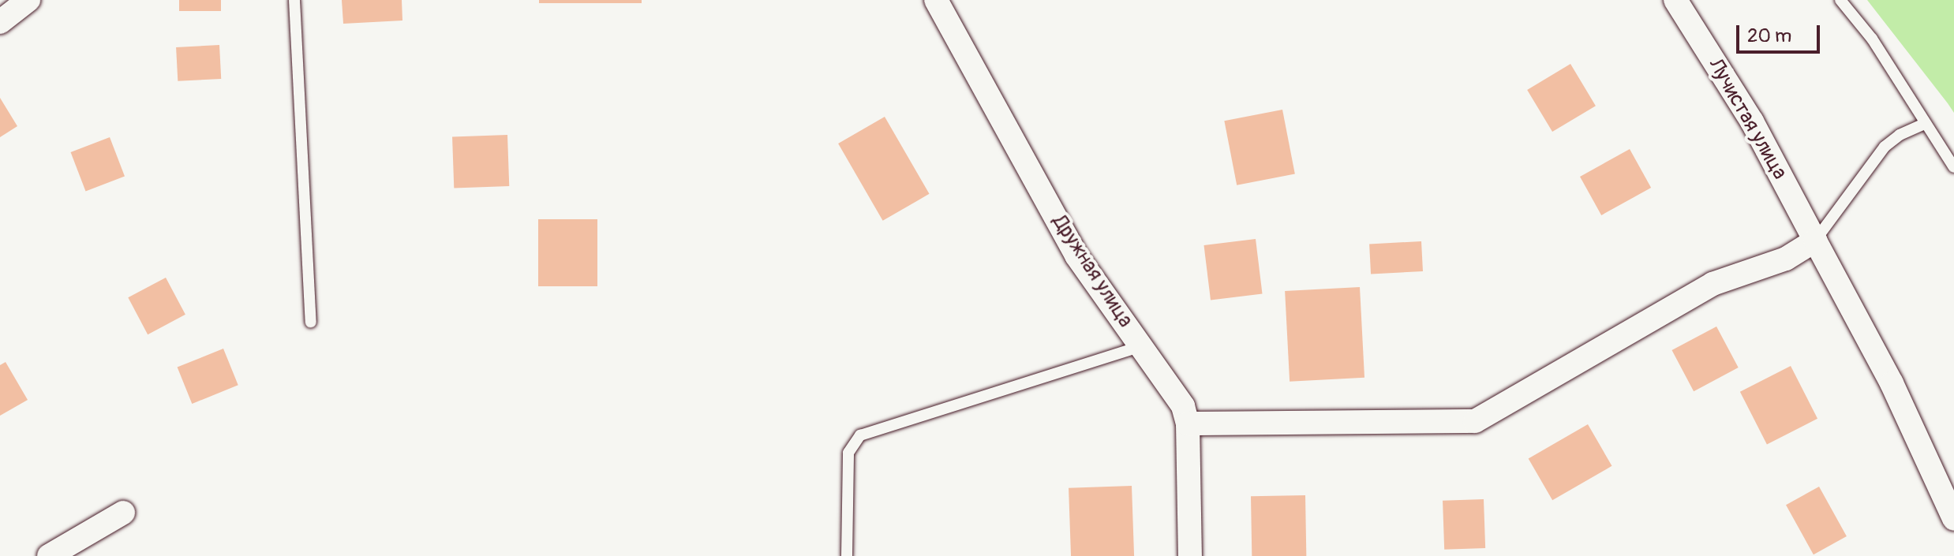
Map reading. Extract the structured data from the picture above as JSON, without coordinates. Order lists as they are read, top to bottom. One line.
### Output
{"streets":{"street":["Лучистая улица","Дружная улица"]},"scale_bar":"20 m"}
